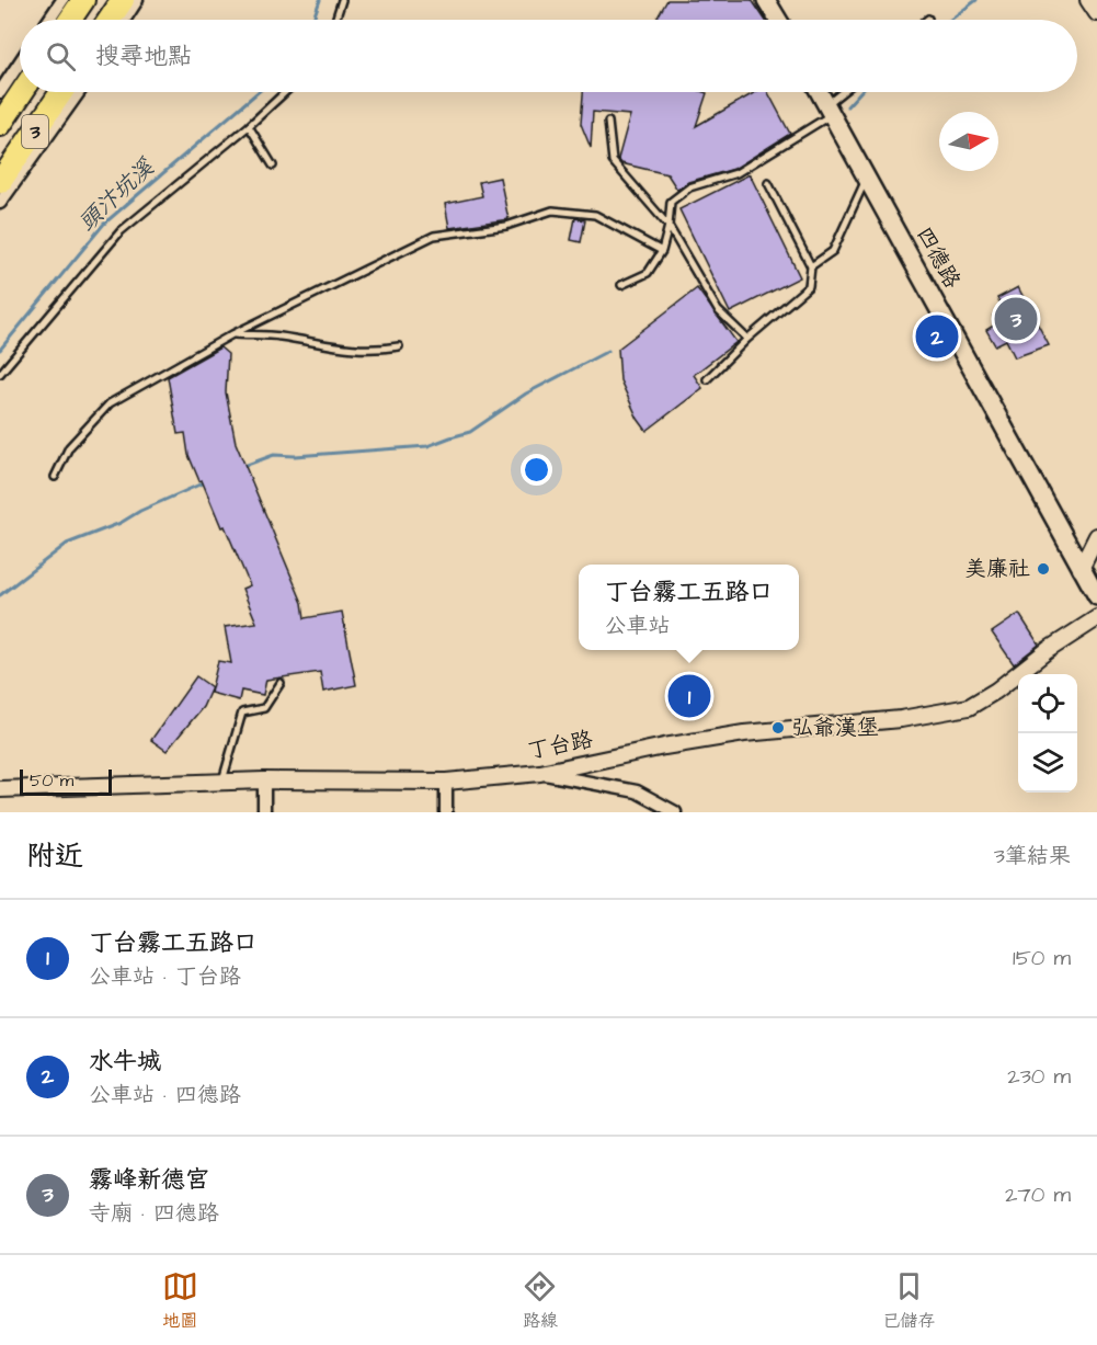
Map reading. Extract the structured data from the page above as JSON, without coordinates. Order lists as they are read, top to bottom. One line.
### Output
{"streets":{"highway":["3"],"main road":["四德路"],"street":["丁台路"]},"water":["頭汴坑溪"],"places":["美廉社","弘爺漢堡"],"scale_bar":"50 m","north":"right","page":{"search":"搜尋地點","pins":["3","2","1"],"popup":["丁台霧工五路口","公車站"],"scale":"50 m","heading":["附近","3筆結果"],"list":[{"mark":"1","name":"丁台霧工五路口","note":"公車站 · 丁台路","value":"150 m"},{"mark":"2","name":"水牛城","note":"公車站 · 四德路","value":"230 m"},{"mark":"3","name":"霧峰新德宮","note":"寺廟 · 四德路","value":"270 m"}],"nav":["地圖","路線","已儲存"]}}
